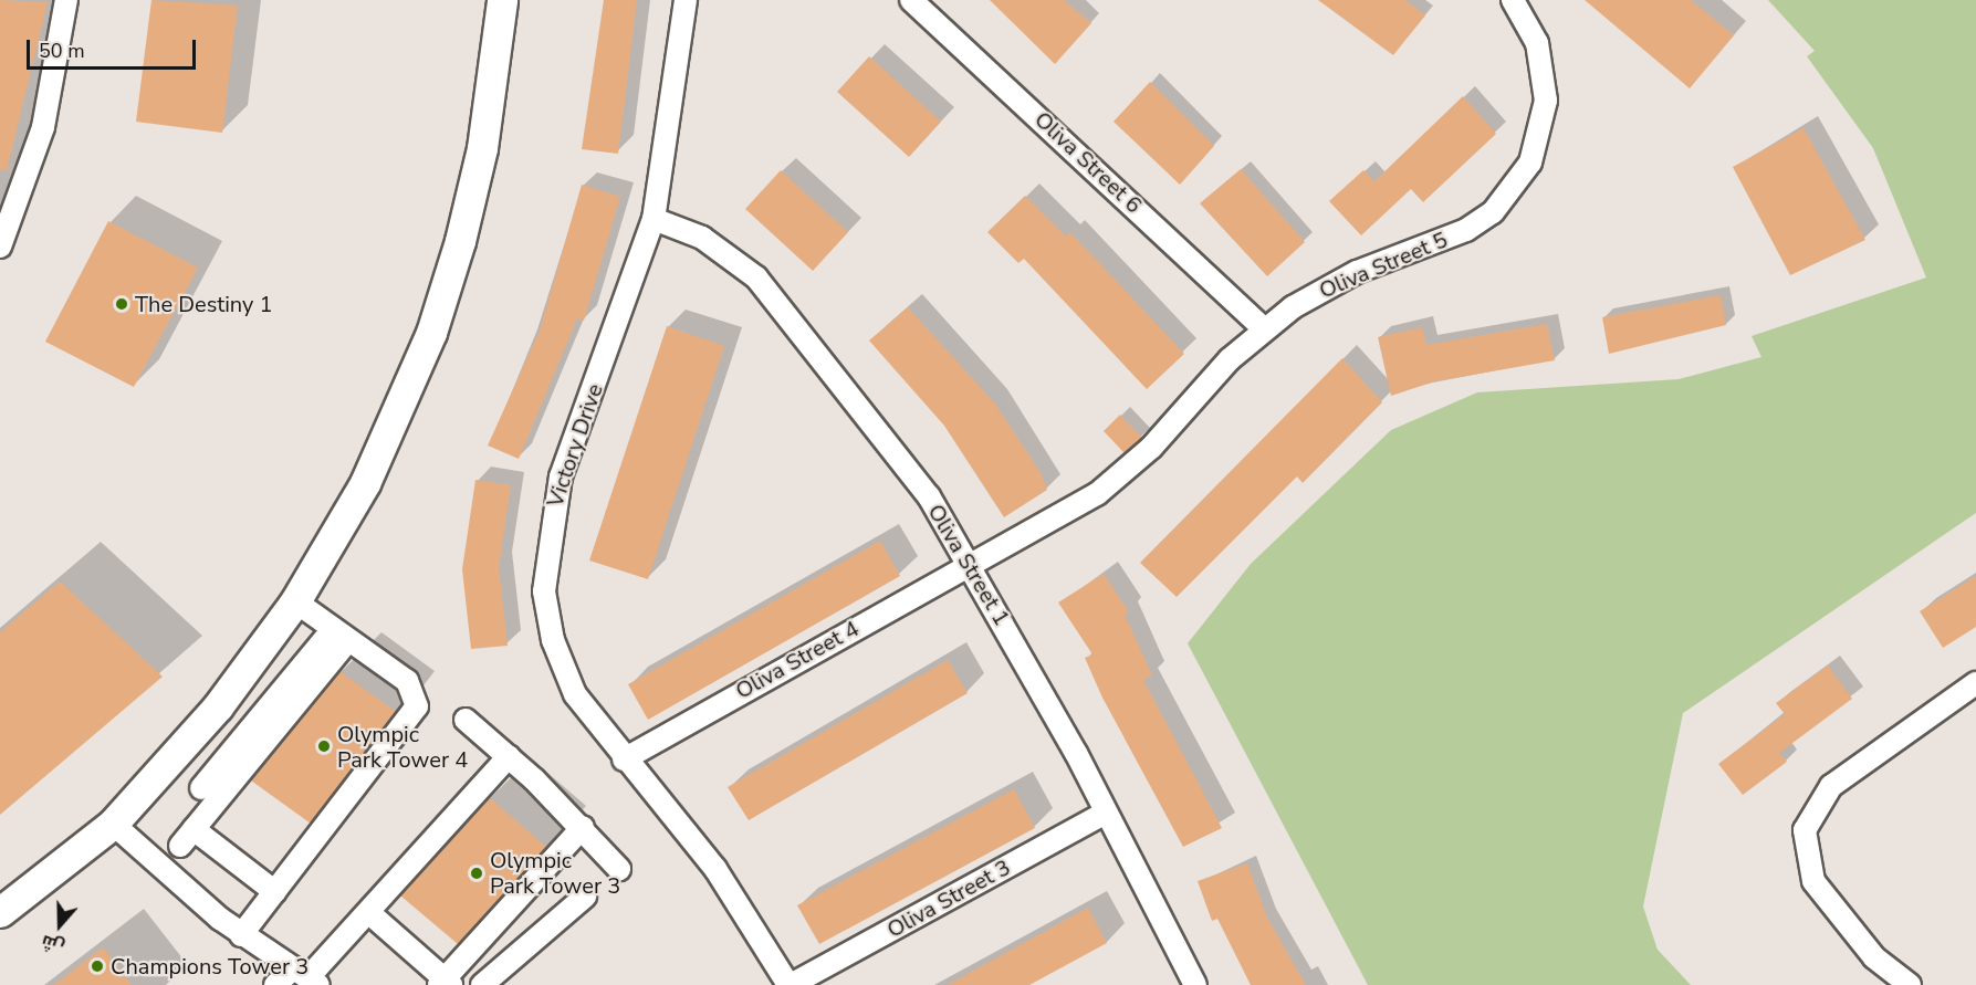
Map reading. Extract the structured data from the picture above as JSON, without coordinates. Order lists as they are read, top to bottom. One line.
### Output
{"streets":{"street":["Oliva Street 6","Oliva Street 5","Victory Drive","Oliva Street 1","Oliva Street 4","Oliva Street 3"]},"crossings":[["Oliva Street 6","Oliva Street 5"],["Oliva Street 5","Oliva Street 1"],["Oliva Street 5","Oliva Street 4"],["Victory Drive","Oliva Street 1"],["Victory Drive","Oliva Street 4"],["Victory Drive","Oliva Street 3"],["Oliva Street 1","Oliva Street 4"],["Oliva Street 1","Oliva Street 3"]],"places":["The Destiny 1","Olympic Park Tower 4","Olympic Park Tower 3","Champions Tower 3"],"scale_bar":"50 m","north":"bottom"}
